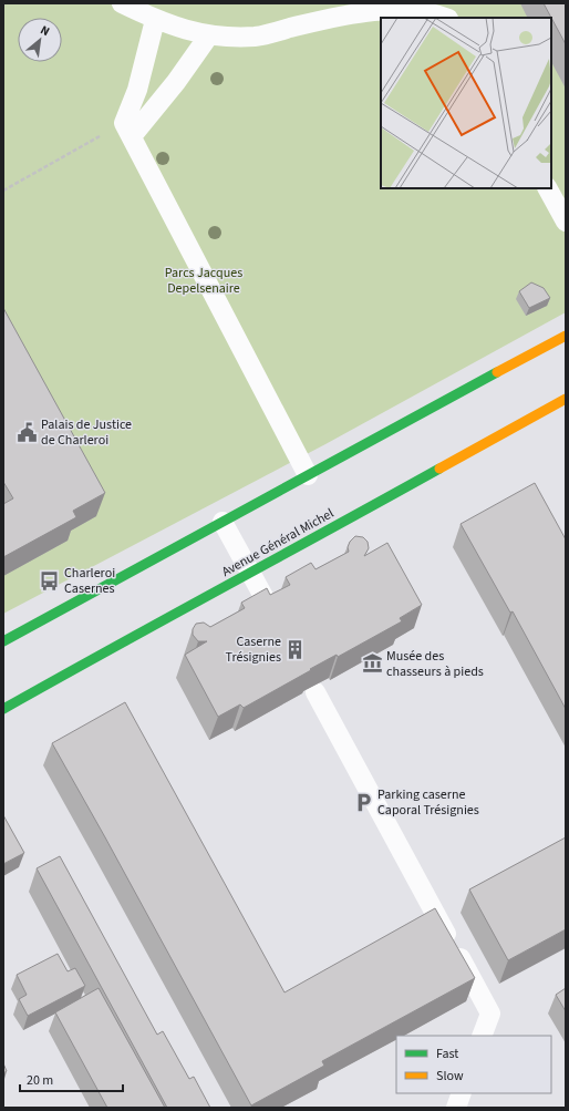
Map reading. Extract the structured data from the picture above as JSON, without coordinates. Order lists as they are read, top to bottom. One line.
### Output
{"streets":{"main road":["Avenue Général Michel"]},"parks":["Parcs Jacques Depelsenaire"],"places":{"public building":["Palais de Justice de Charleroi"],"bus stop":["Charleroi Casernes"],"building":["Caserne Trésignies"],"museum":["Musée des chasseurs à pieds"],"parking":["Parking caserne Caporal Trésignies"]},"legend":["Fast","Slow"],"scale_bar":"20 m","north":"top right"}
